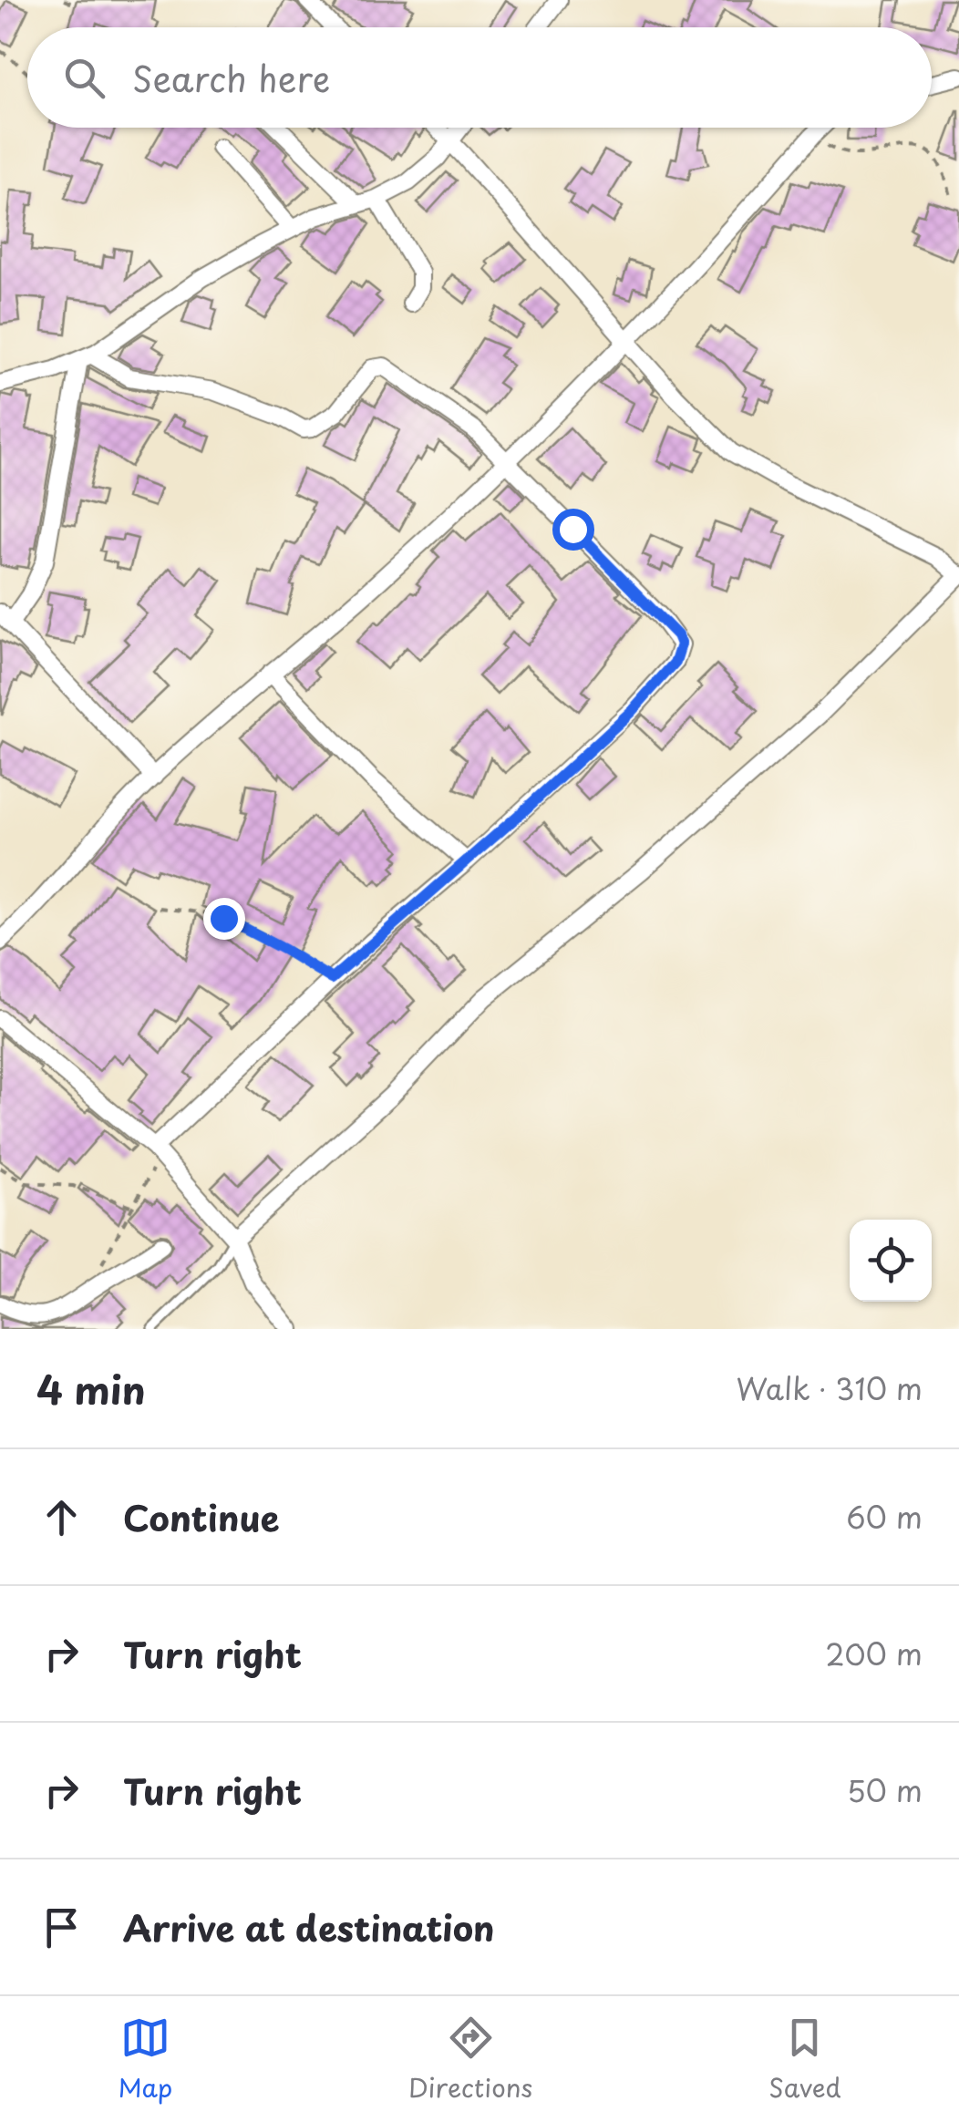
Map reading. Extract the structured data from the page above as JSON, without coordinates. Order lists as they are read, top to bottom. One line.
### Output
{"page":{"search":"Search here","heading":["4 min","Walk · 310 m"],"list":[["Continue","60 m"],["Turn right","200 m"],["Turn right","50 m"],"Arrive at destination"],"nav":["Map","Directions","Saved"]}}
